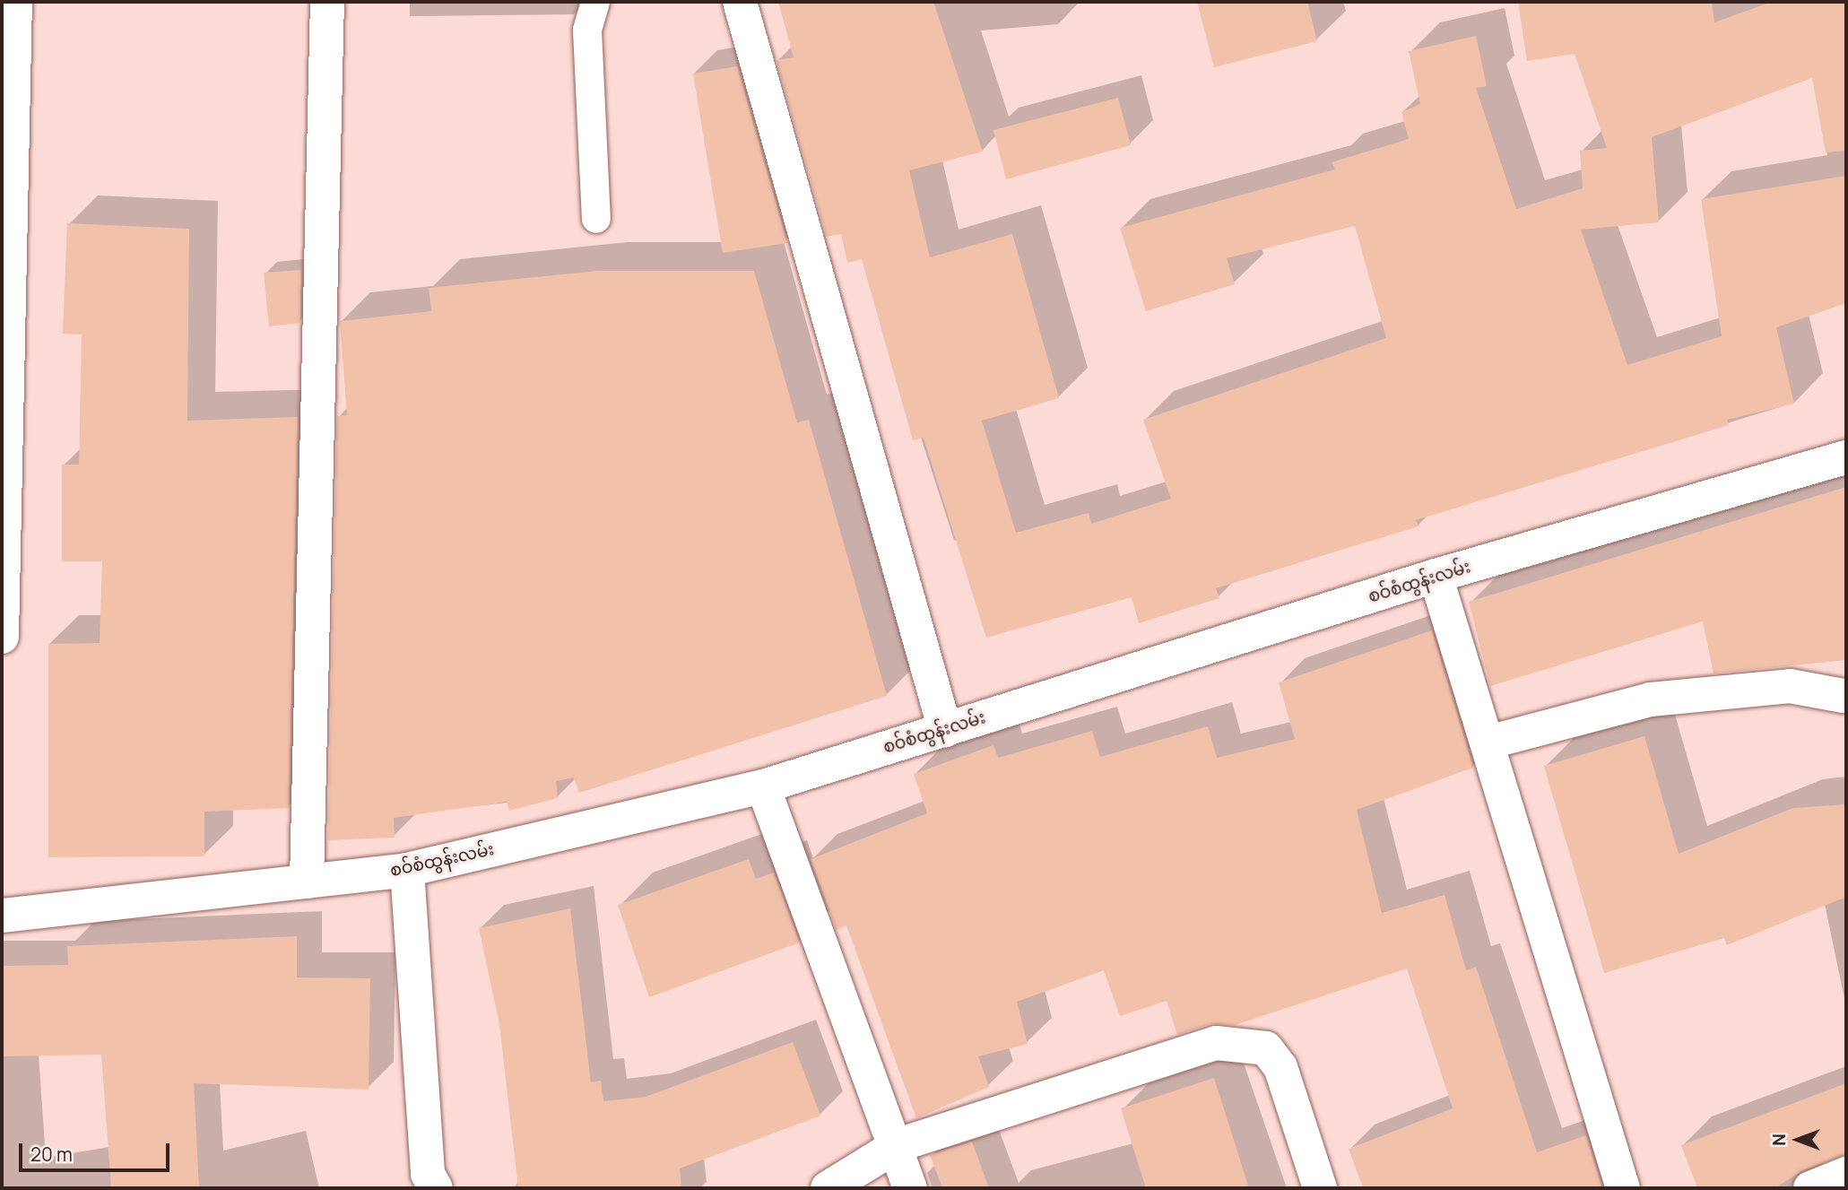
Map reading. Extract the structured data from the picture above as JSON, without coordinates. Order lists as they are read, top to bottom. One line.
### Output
{"streets":{"street":["စဝ်စံထွန်းလမ်း"]},"scale_bar":"20 m","north":"left"}
